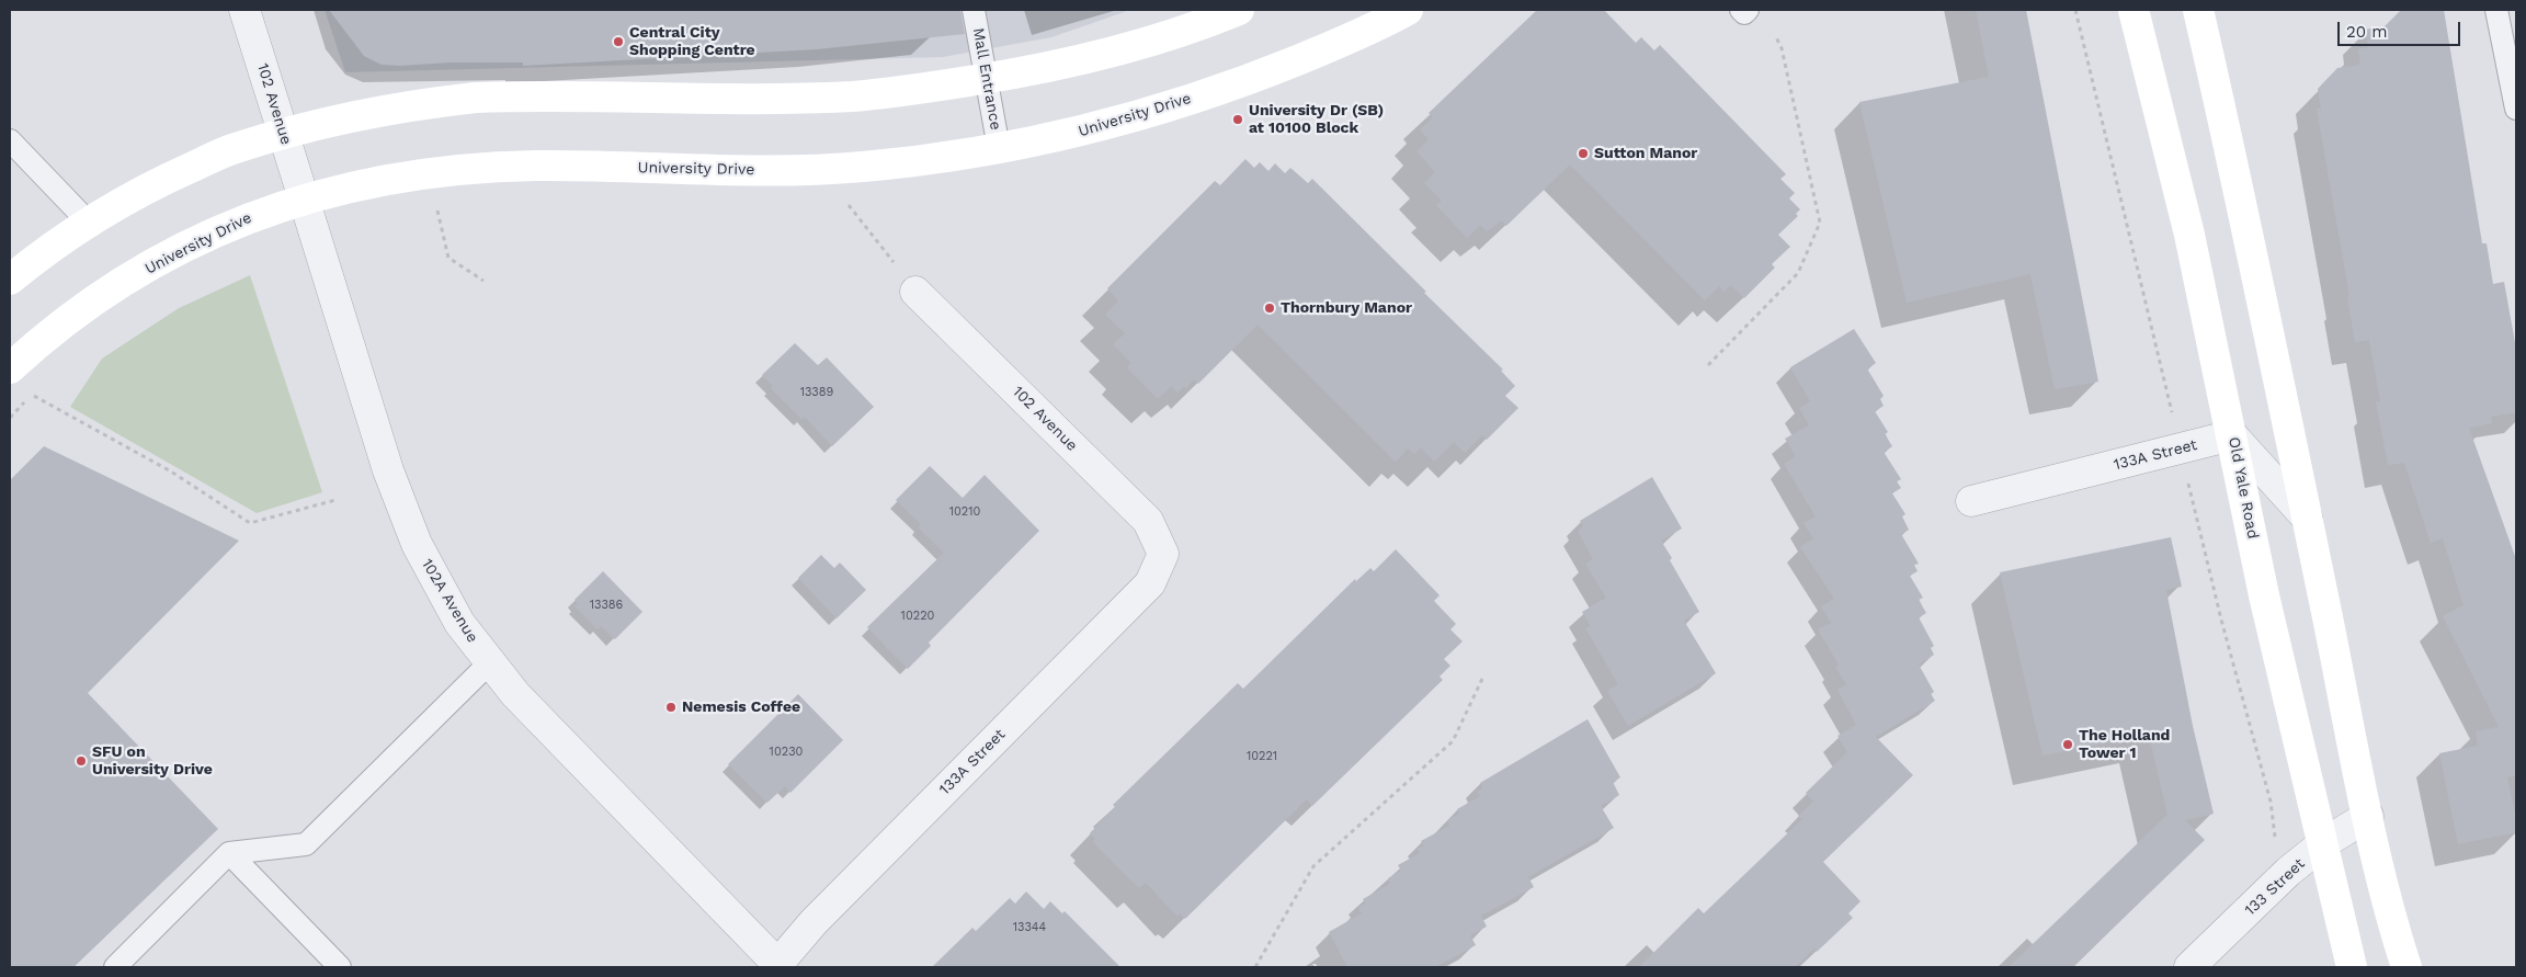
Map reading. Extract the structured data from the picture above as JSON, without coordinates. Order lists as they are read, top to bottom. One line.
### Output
{"streets":{"main road":["University Drive","Old Yale Road"],"street":["102 Avenue","133A Street","102A Avenue","133 Street"],"lane":["Mall Entrance"]},"crossings":[["Mall Entrance","University Drive"],["102 Avenue","University Drive"],["102 Avenue","133A Street"],["102 Avenue","102A Avenue"],["University Drive","102A Avenue"],["133A Street","Old Yale Road"],["133A Street","102A Avenue"],["Old Yale Road","133 Street"]],"places":["Central City Shopping Centre","University Dr (SB) at 10100 Block","Sutton Manor","Thornbury Manor","Nemesis Coffee","The Holland Tower 1","SFU on University Drive"],"house_numbers":["13389","10210","13386","10220","10230","10221","13344"],"scale_bar":"20 m"}
